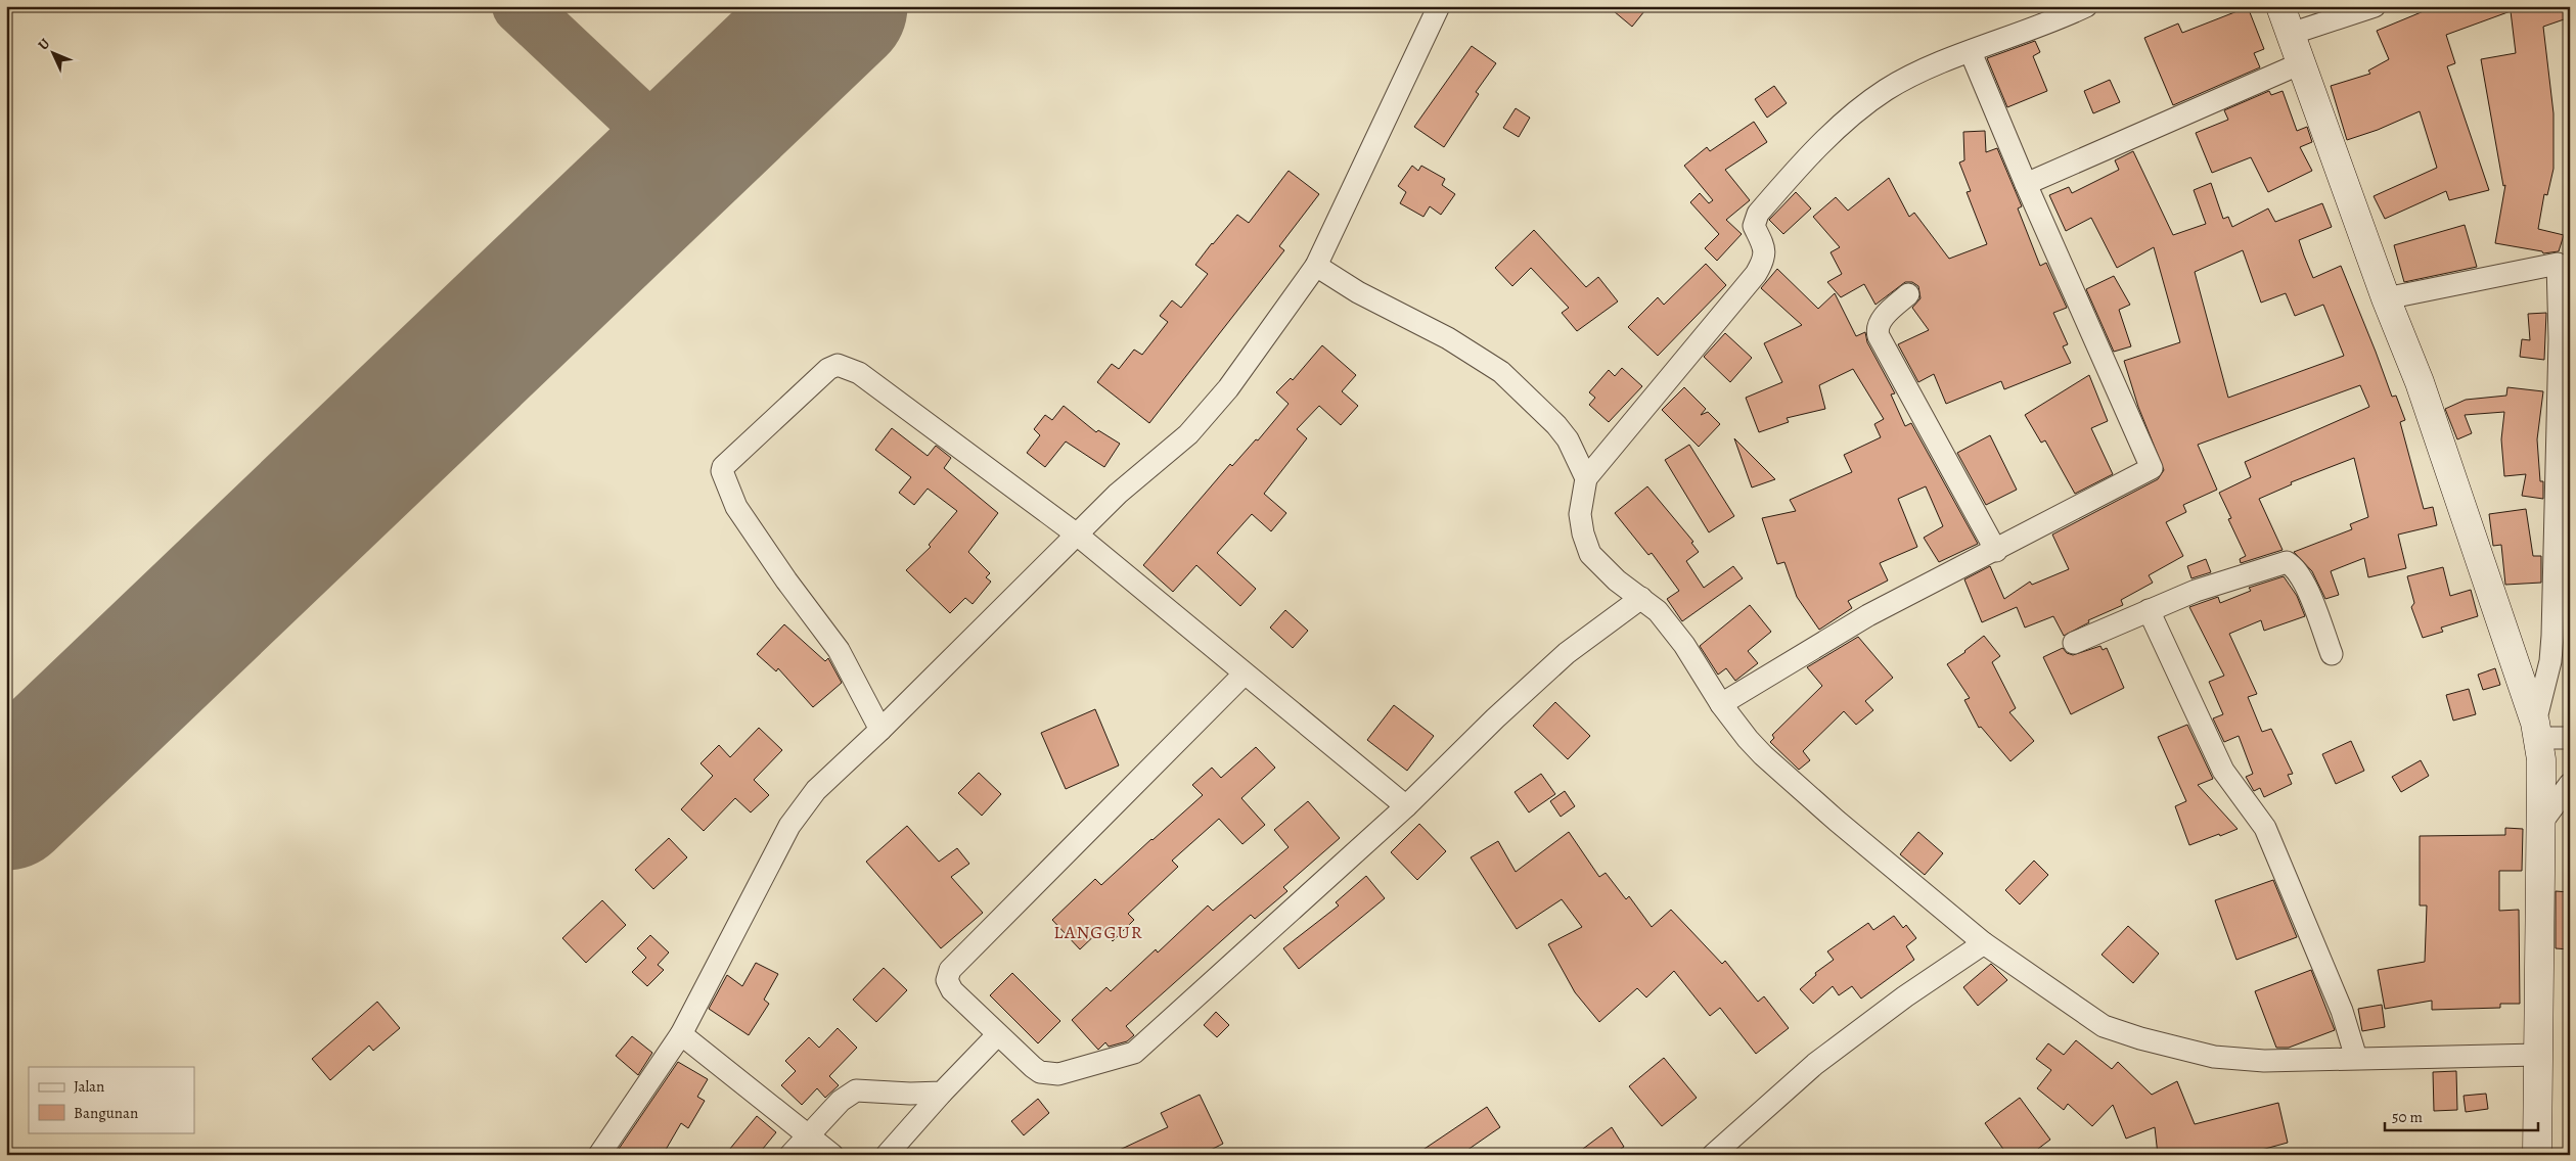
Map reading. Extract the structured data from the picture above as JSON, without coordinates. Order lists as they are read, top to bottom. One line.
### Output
{"districts":["LANGGUR"],"legend":["Jalan","Bangunan"],"scale_bar":"50 m","north":"top left"}
